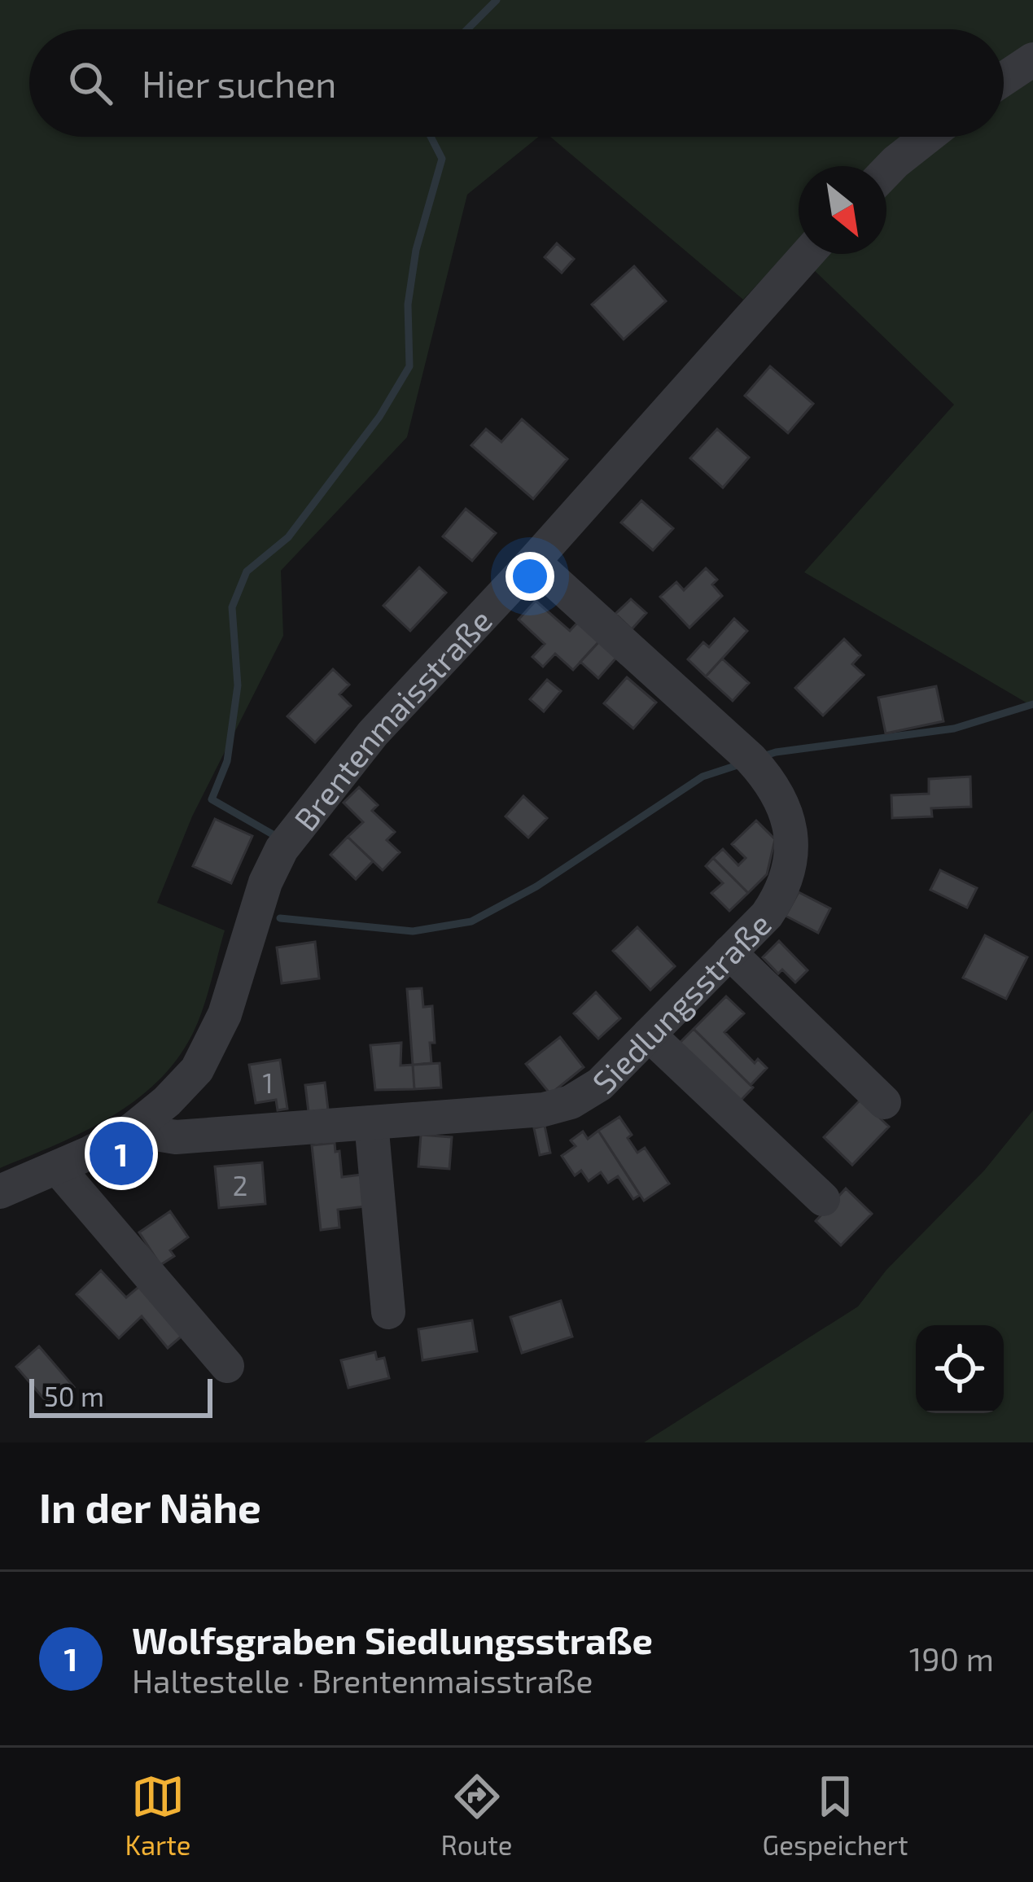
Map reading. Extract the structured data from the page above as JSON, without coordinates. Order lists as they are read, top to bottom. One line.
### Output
{"streets":{"street":["Brentenmaisstraße","Siedlungsstraße"]},"crossings":[["Brentenmaisstraße","Siedlungsstraße"]],"house_numbers":["1","2"],"scale_bar":"50 m","north":"bottom right","page":{"search":"Hier suchen","pins":"1","scale":"50 m","heading":"In der Nähe","list":[{"mark":"1","name":"Wolfsgraben Siedlungsstraße","note":"Haltestelle · Brentenmaisstraße","value":"190 m"}],"nav":["Karte","Route","Gespeichert"]}}
